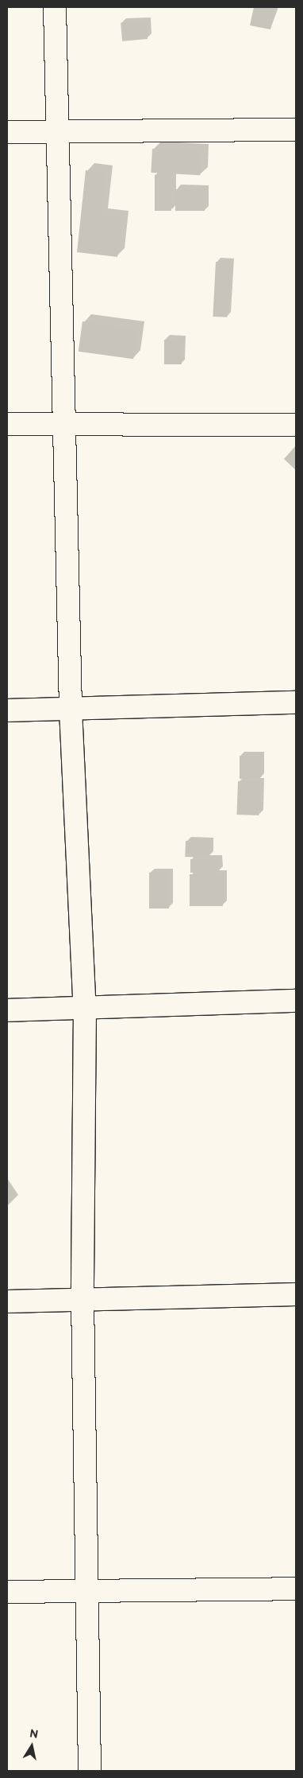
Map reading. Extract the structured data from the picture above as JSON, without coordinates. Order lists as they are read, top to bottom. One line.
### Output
{"north":"top"}
